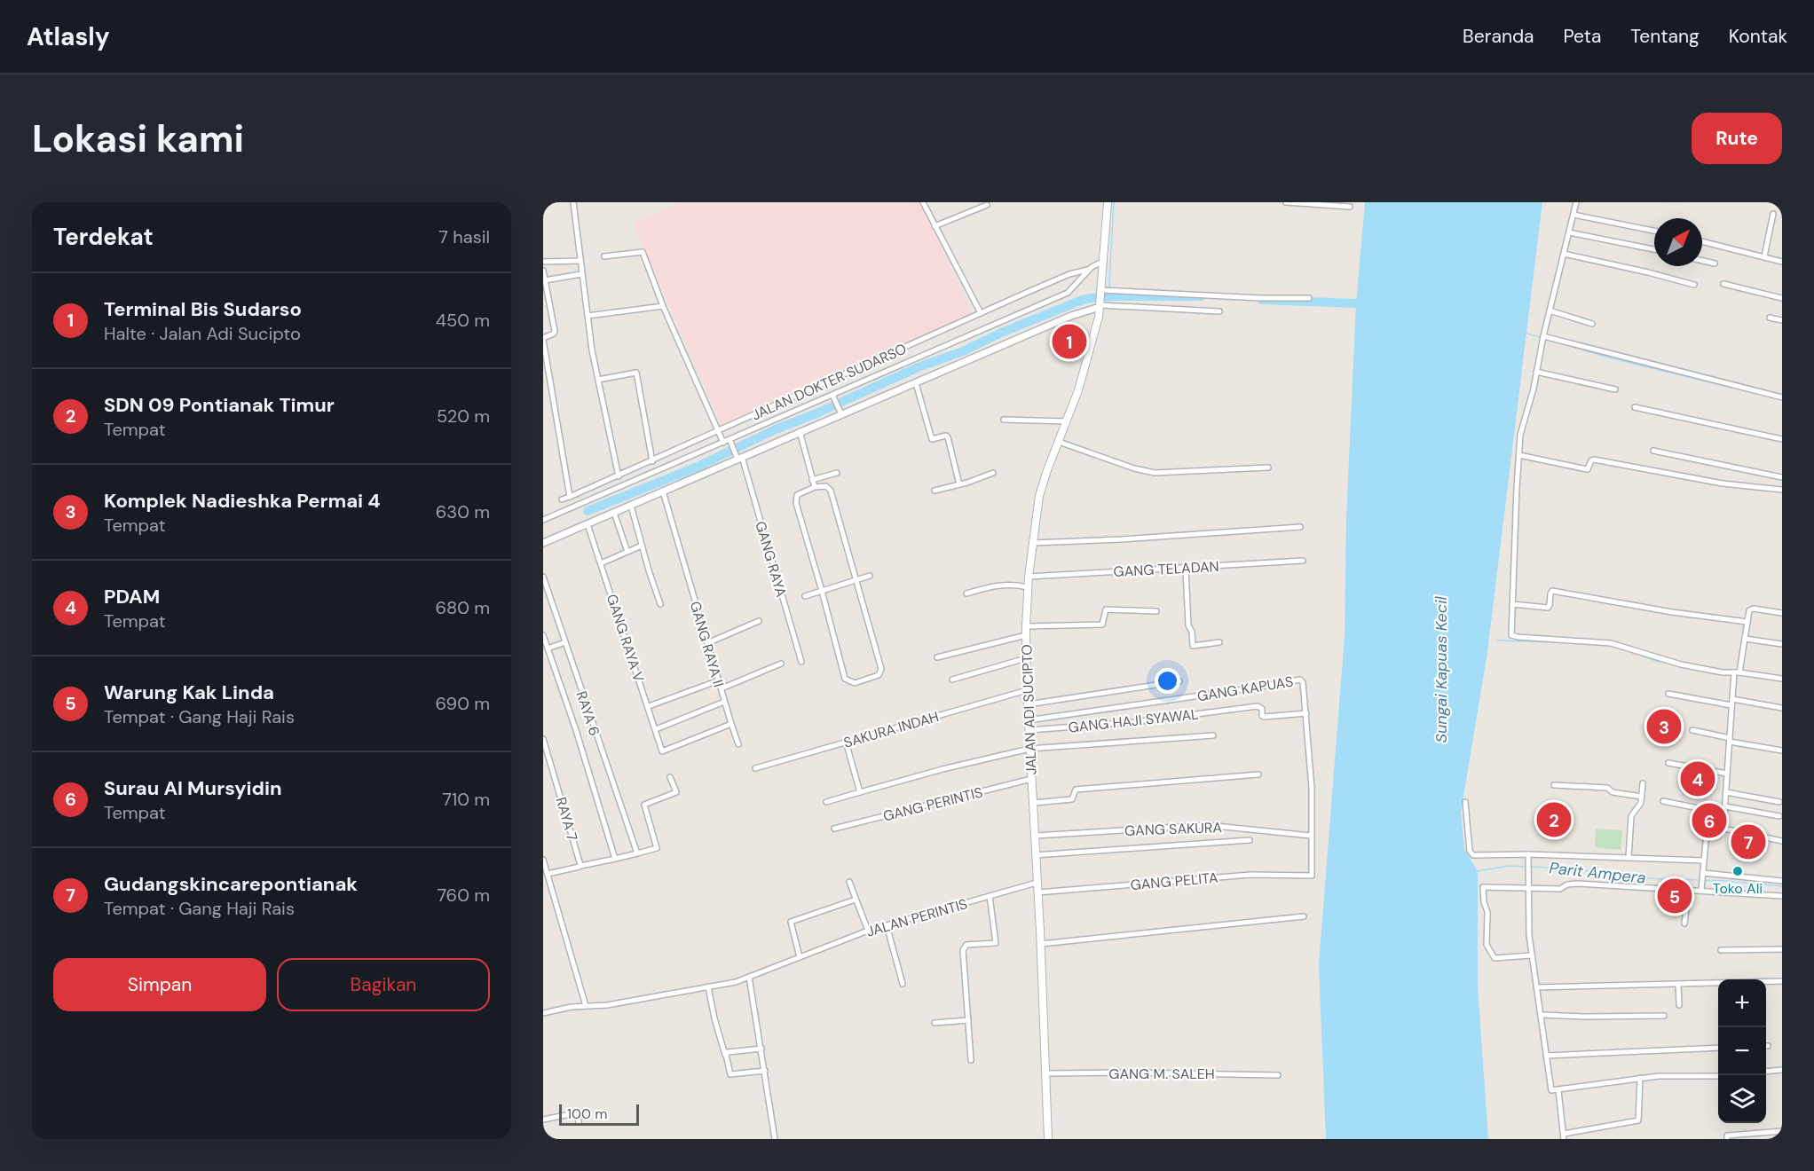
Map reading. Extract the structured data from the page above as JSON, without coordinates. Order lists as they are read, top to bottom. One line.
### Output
{"streets":{"main road":["JALAN ADI SUCIPTO"],"street":["JALAN DOKTER SUDARSO","GANG RAYA","GANG TELADAN","GANG RAYA V","GANG RAYA II","GANG KAPUAS","RAYA 6","GANG HAJI SYAWAL","SAKURA INDAH","GANG PERINTIS","RAYA 7","GANG SAKURA","GANG PELITA","JALAN PERINTIS","GANG M. SALEH"]},"crossings":[["GANG TELADAN","JALAN ADI SUCIPTO"],["GANG RAYA V","GANG RAYA II"],["GANG KAPUAS","JALAN ADI SUCIPTO"],["GANG KAPUAS","GANG HAJI SYAWAL"],["JALAN ADI SUCIPTO","GANG HAJI SYAWAL"],["JALAN ADI SUCIPTO","SAKURA INDAH"],["JALAN ADI SUCIPTO","GANG PERINTIS"],["JALAN ADI SUCIPTO","GANG SAKURA"],["JALAN ADI SUCIPTO","GANG PELITA"],["JALAN ADI SUCIPTO","JALAN PERINTIS"],["JALAN ADI SUCIPTO","GANG M. SALEH"],["GANG SAKURA","GANG PELITA"]],"water":["Sungai Kapuas Kecil","Parit Ampera"],"places":["Toko Ali"],"scale_bar":"100 m","north":"top right","page":{"header":"Atlasly","nav":["Beranda","Peta","Tentang","Kontak"],"buttons":["Rute",["Simpan","Bagikan"]],"title":"Lokasi kami","heading":["Terdekat","7 hasil"],"list":[{"mark":"1","name":"Terminal Bis Sudarso","note":"Halte · Jalan Adi Sucipto","value":"450 m"},{"mark":"2","name":"SDN 09 Pontianak Timur","note":"Tempat","value":"520 m"},{"mark":"3","name":"Komplek Nadieshka Permai 4","note":"Tempat","value":"630 m"},{"mark":"4","name":"PDAM","note":"Tempat","value":"680 m"},{"mark":"5","name":"Warung Kak Linda","note":"Tempat · Gang Haji Rais","value":"690 m"},{"mark":"6","name":"Surau Al Mursyidin","note":"Tempat","value":"710 m"},{"mark":"7","name":"Gudangskincarepontianak","note":"Tempat · Gang Haji Rais","value":"760 m"}],"pins":["1","3","4","2","6","7","5"],"map_buttons":["+","−"],"scale":"100 m"}}
